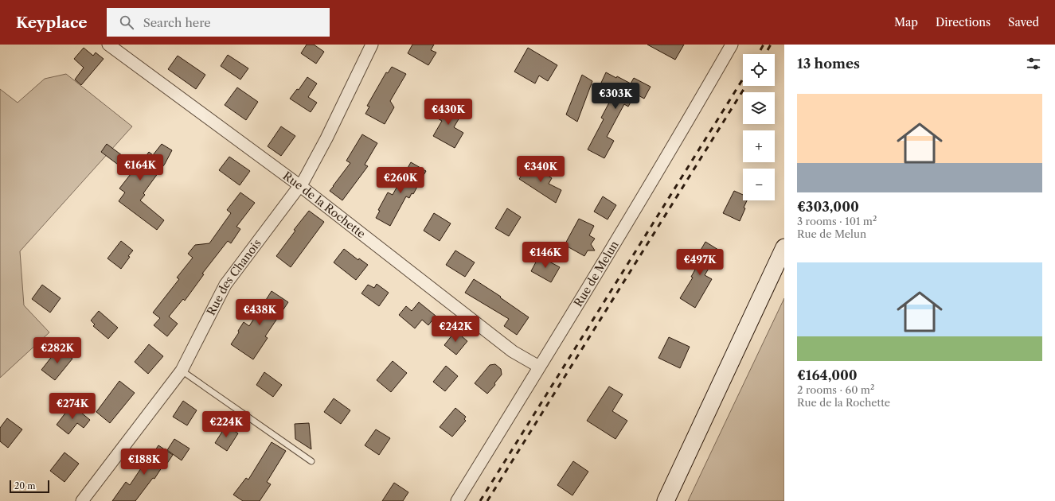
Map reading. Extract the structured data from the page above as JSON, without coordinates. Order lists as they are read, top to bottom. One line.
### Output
{"streets":{"street":["Rue de la Rochette","Rue de Melun","Rue des Chanois"]},"crossings":[["Rue de la Rochette","Rue de Melun"],["Rue de la Rochette","Rue des Chanois"]],"scale_bar":"20 m","page":{"header":"Keyplace","search":"Search here","nav":["Map","Directions","Saved"],"heading":"13 homes","map_buttons":["+","−"],"price":["€303K","€430K","€164K","€340K","€260K","€146K","€497K","€438K","€242K","€282K","€274K","€224K","€188K"],"list":[{"name":"€303,000","note":"3 rooms · 101 m² · Rue de Melun"},{"name":"€164,000","note":"2 rooms · 60 m² · Rue de la Rochette"}],"scale":"20 m"}}
